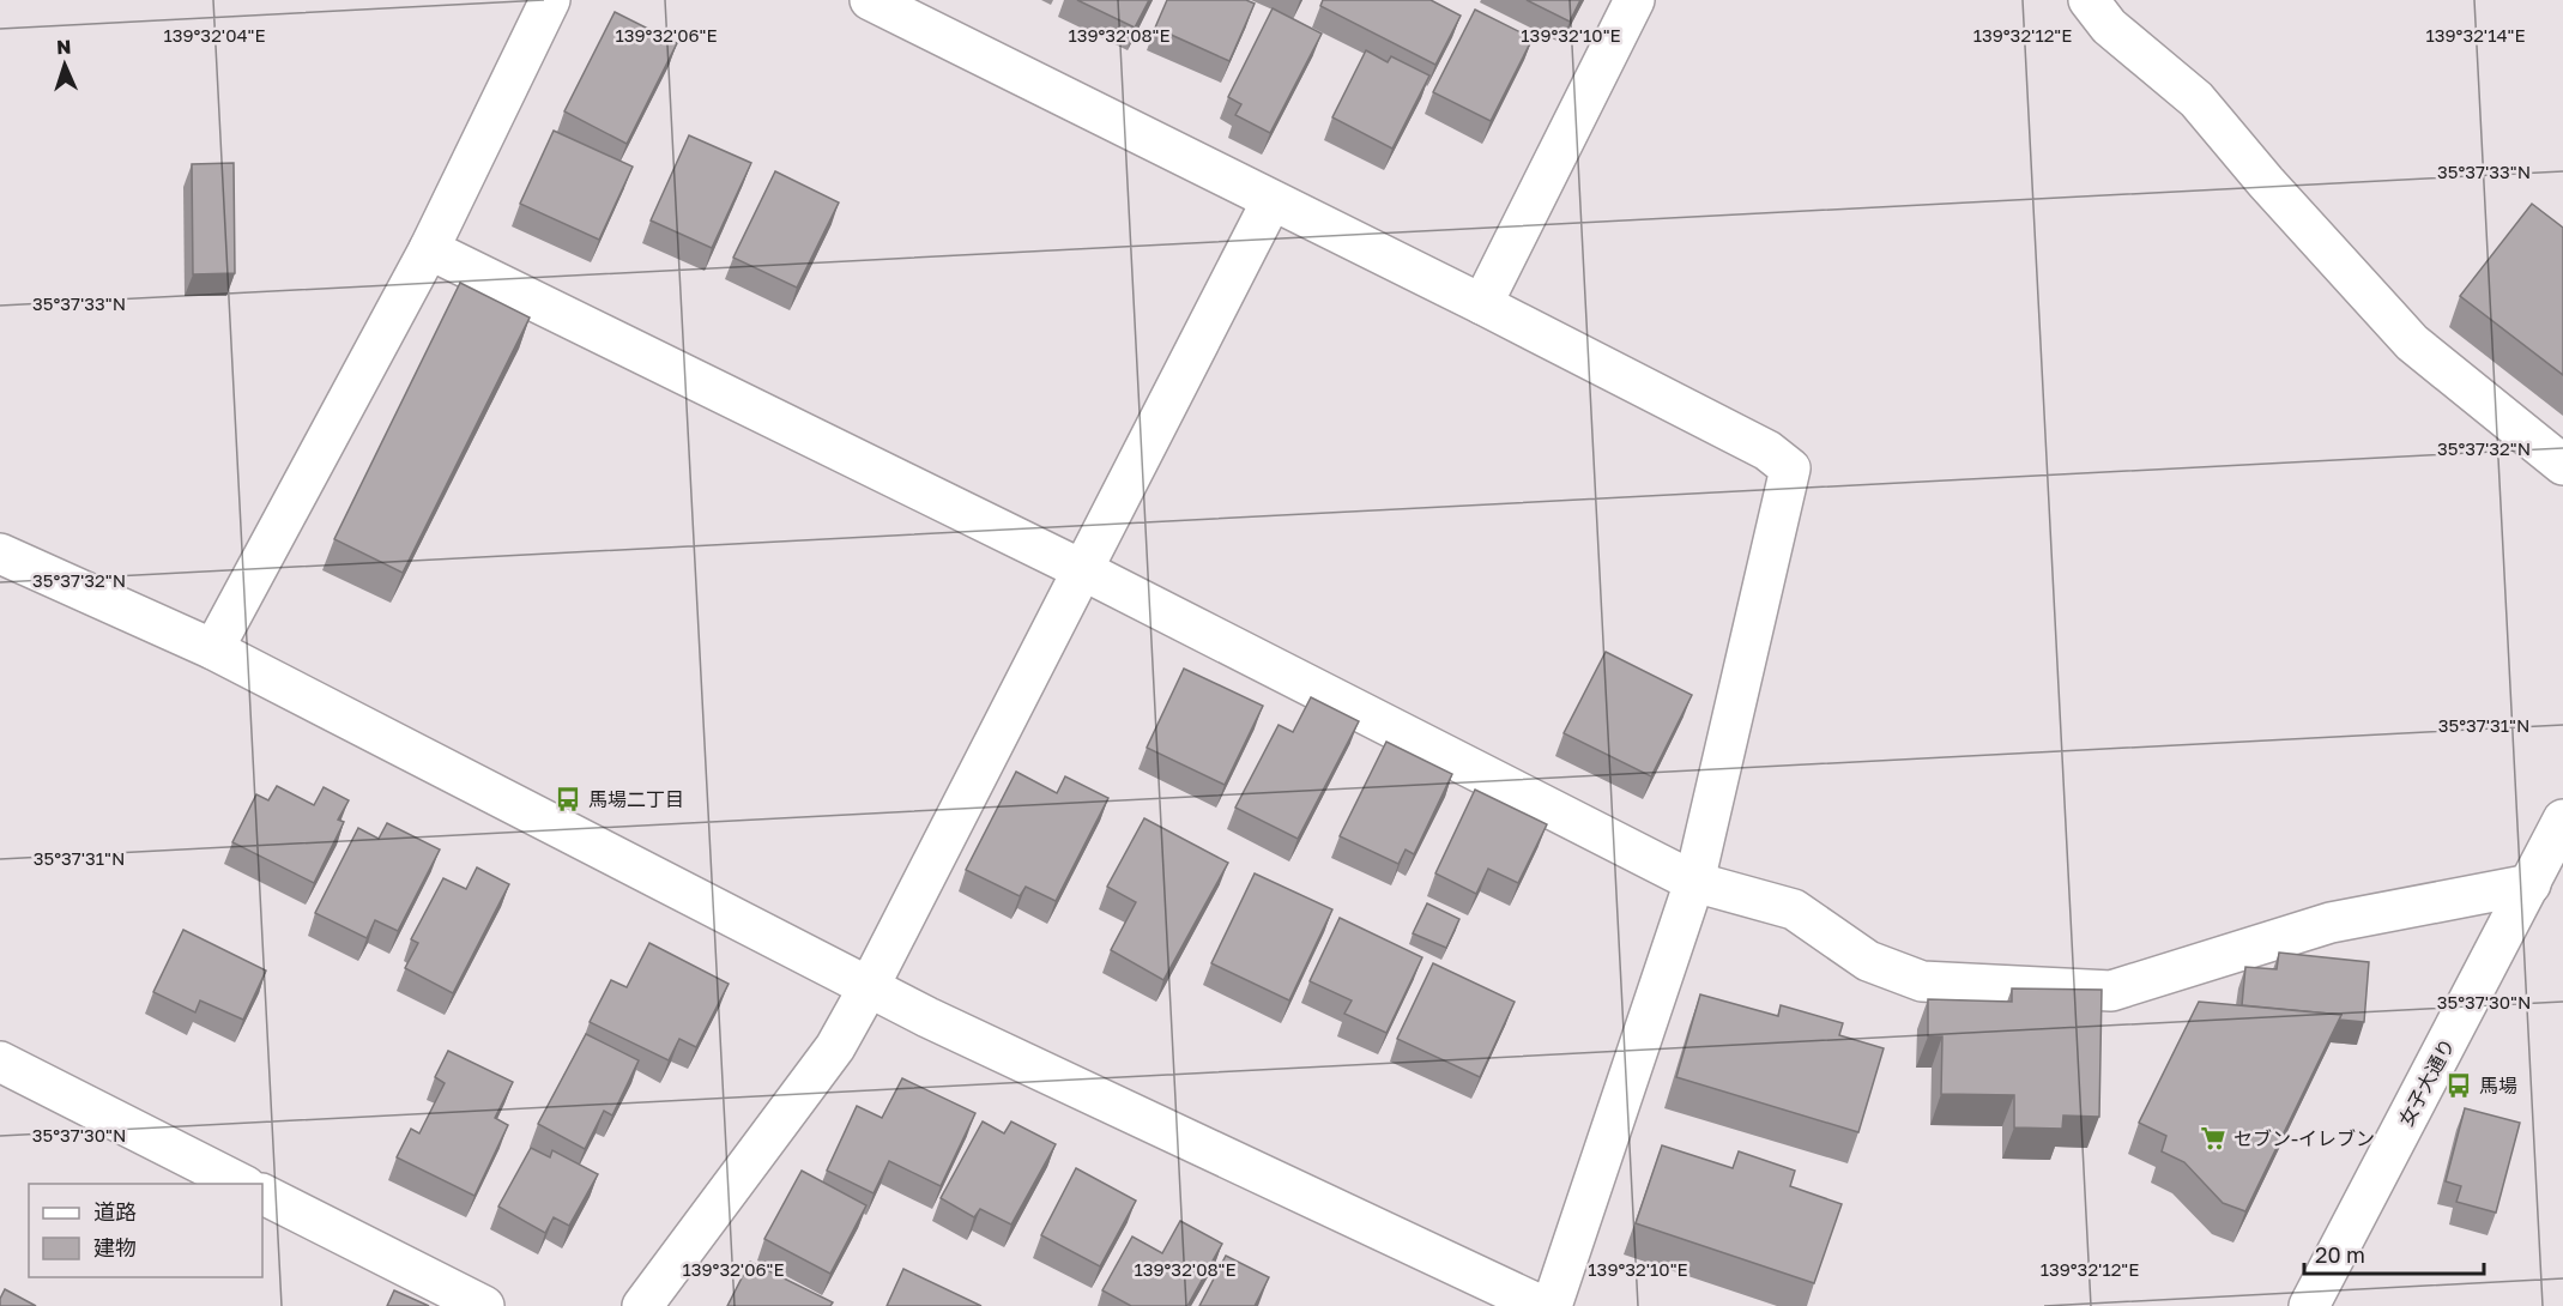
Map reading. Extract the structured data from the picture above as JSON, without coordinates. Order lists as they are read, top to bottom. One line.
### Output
{"streets":{"street":["女子大通り"]},"places":{"bus stop":["馬場二丁目","馬場"],"supermarket":["セブン-イレブン"]},"legend":["道路","建物"],"scale_bar":"20 m","north":"top","coordinates":["139°32'04\"E","139°32'06\"E","139°32'14\"E","139°32'08\"E","139°32'10\"E","139°32'12\"E","35°37'33\"N","35°37'32\"N","35°37'31\"N","35°37'30\"N"]}
